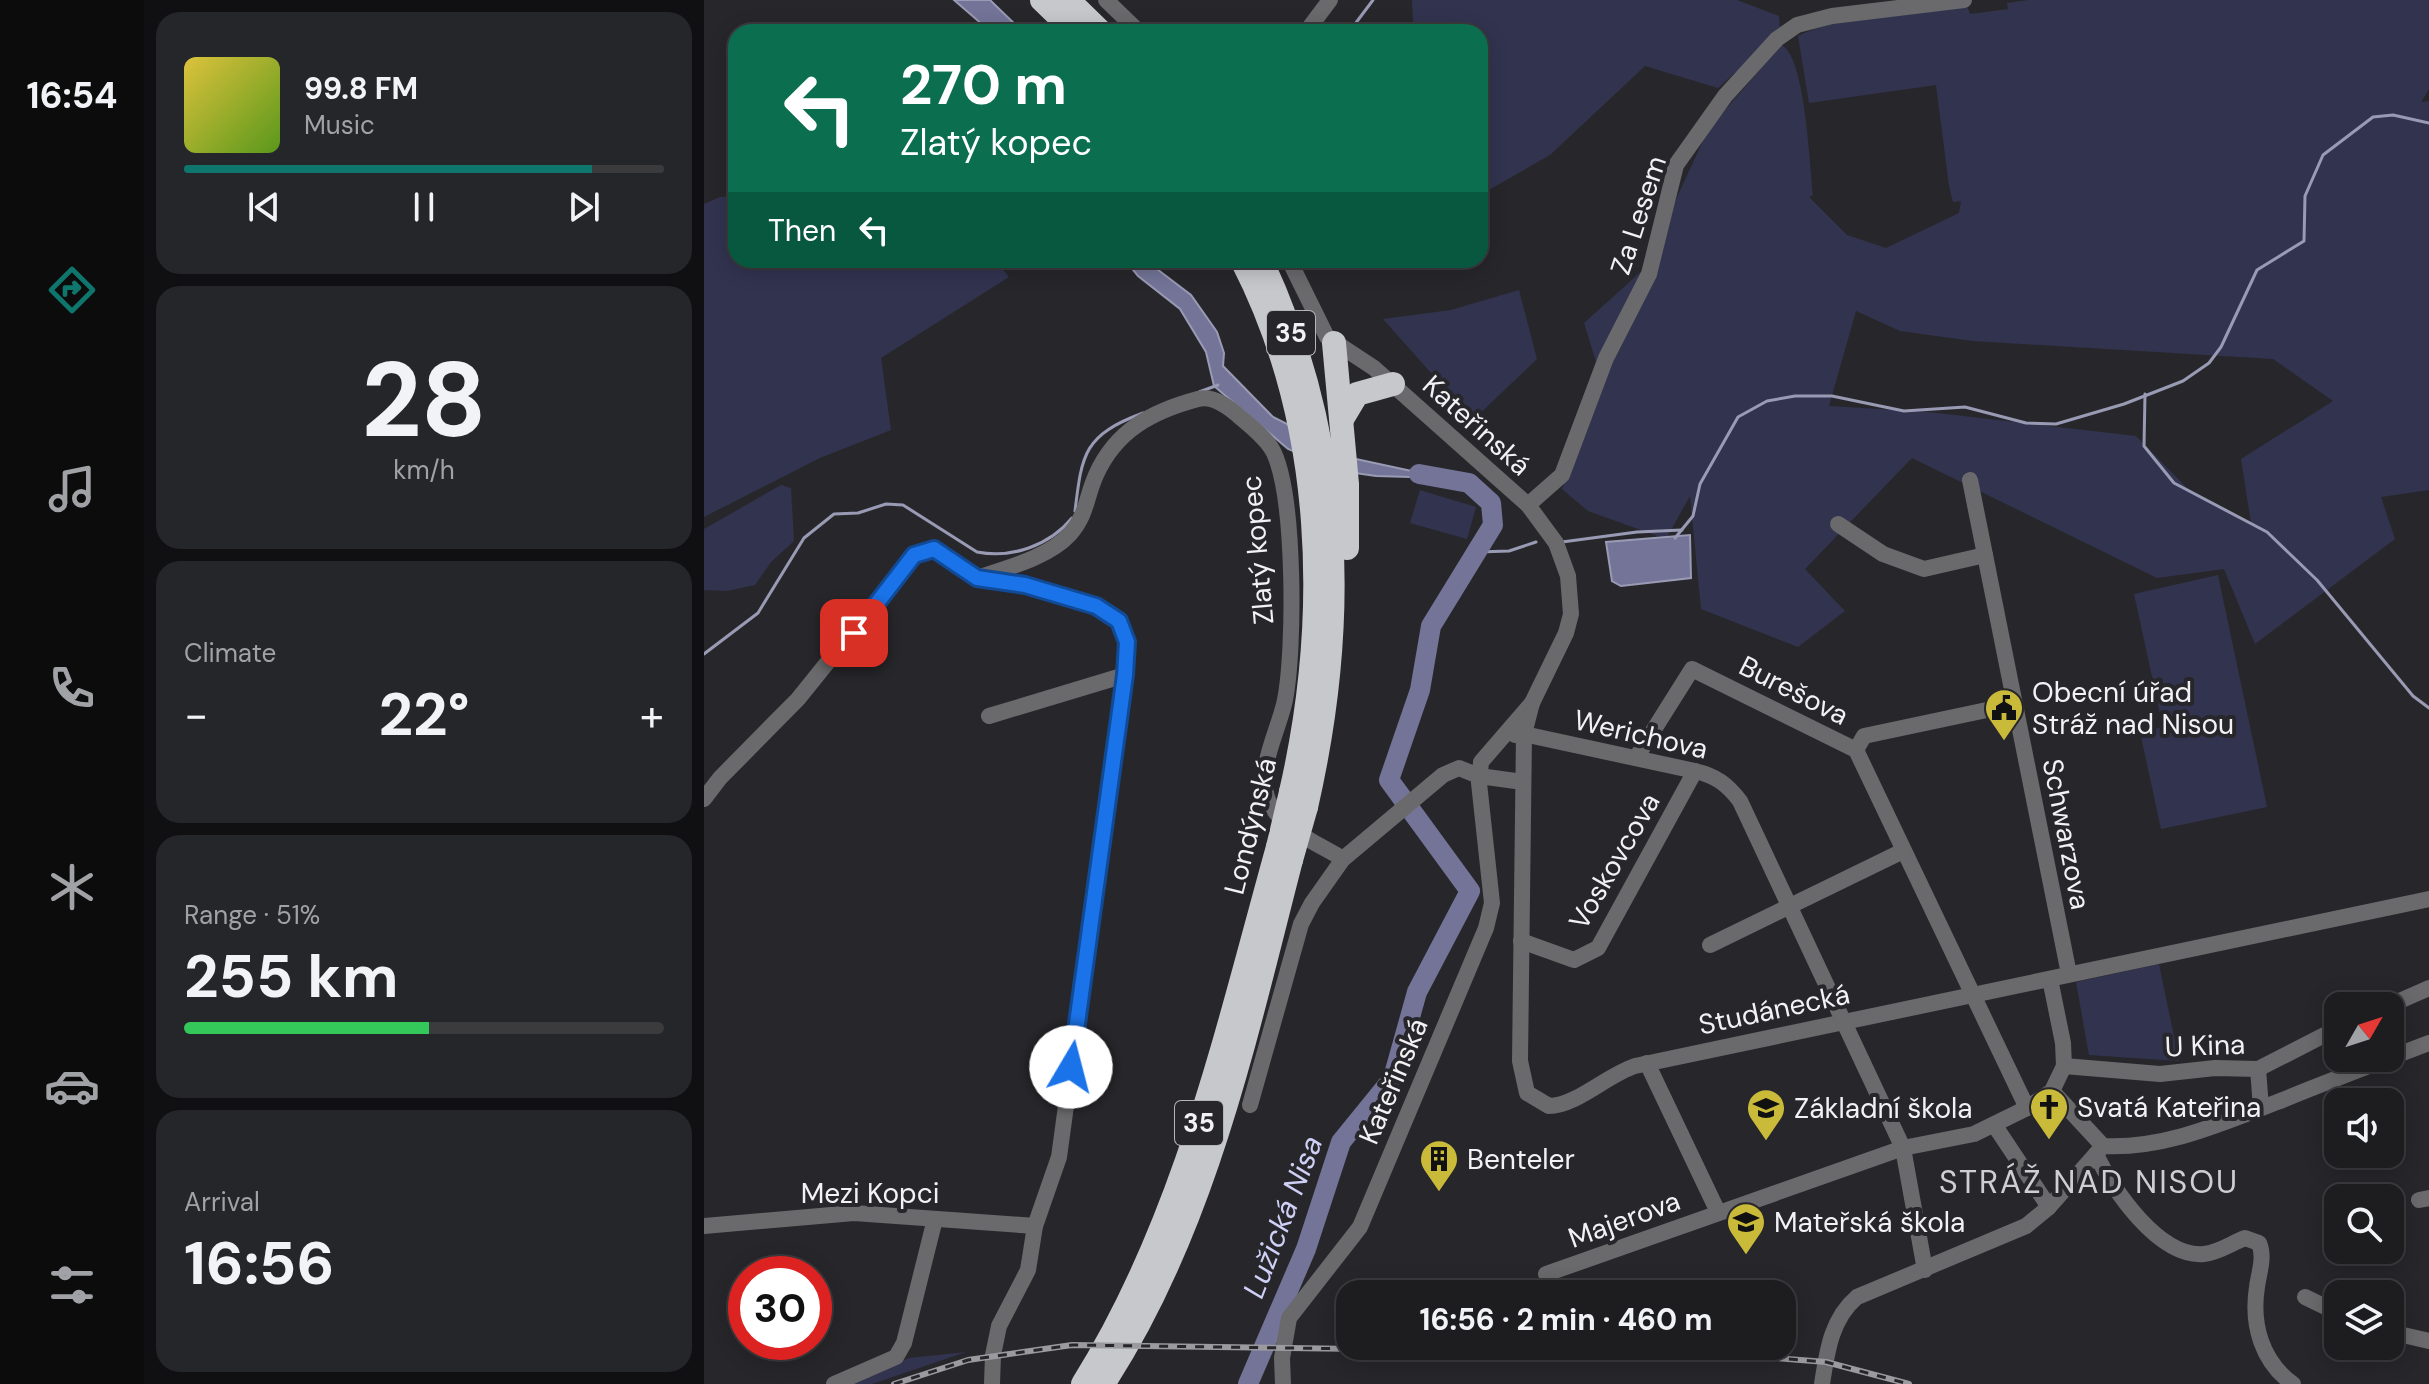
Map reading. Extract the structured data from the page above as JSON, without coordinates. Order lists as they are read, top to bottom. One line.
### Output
{"streets":{"highway":["35","Londýnská"],"street":["Za Lesem","Kateřinská","Zlatý kopec","Burešova","Werichova","Schwarzova","Voskovcova","Studánecká","U Kina","Mezi Kopci","Majerova"]},"crossings":[["Za Lesem","Kateřinská"],["Kateřinská","Werichova"],["Kateřinská","Studánecká"],["Burešova","Werichova"],["Burešova","Studánecká"],["Burešova","Majerova"],["Werichova","Voskovcova"],["Werichova","Studánecká"],["Werichova","Majerova"],["Schwarzova","Studánecká"],["Voskovcova","Studánecká"],["Studánecká","Majerova"]],"districts":["STRÁŽ NAD NISOU"],"water":["Lužická Nisa"],"places":{"public building":["Obecní úřad Stráž nad Nisou"],"church":["Svatá Kateřina"],"school or university":["Základní škola","Mateřská škola"],"building":["Benteler"]},"north":"top right","page":{"tabs":"16:54","turn":["270 m","Zlatý kopec"],"song":["99.8 FM","Music"],"then":"Then","tile":[["28","km/h"],"Climate",["Range · 51%","255 km"],["Arrival","16:56"]],"heat":["−","22°","+"],"limit":"30","trip":"16:56 · 2 min · 460 m"}}
